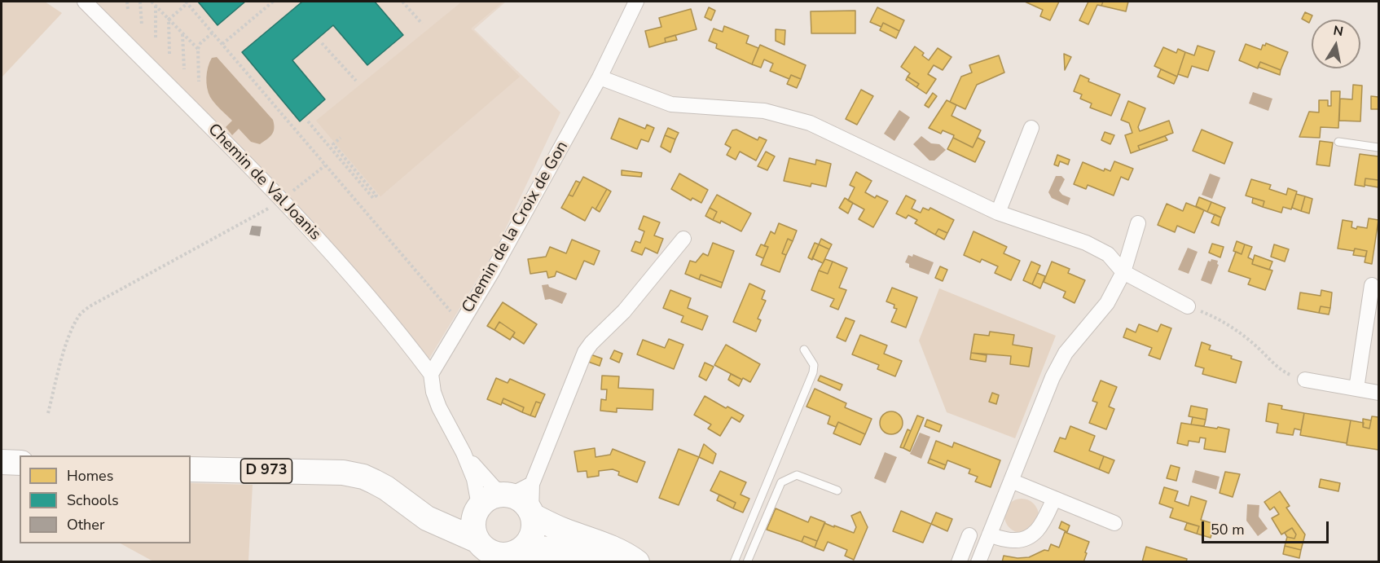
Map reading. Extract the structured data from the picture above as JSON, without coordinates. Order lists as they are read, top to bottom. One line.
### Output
{"streets":{"main road":["D 973"],"street":["Chemin de Val Joanis","Chemin de la Croix de Gon"]},"crossings":[["Chemin de Val Joanis","Chemin de la Croix de Gon"]],"legend":["Homes","Schools","Other"],"scale_bar":"50 m","north":"top"}
